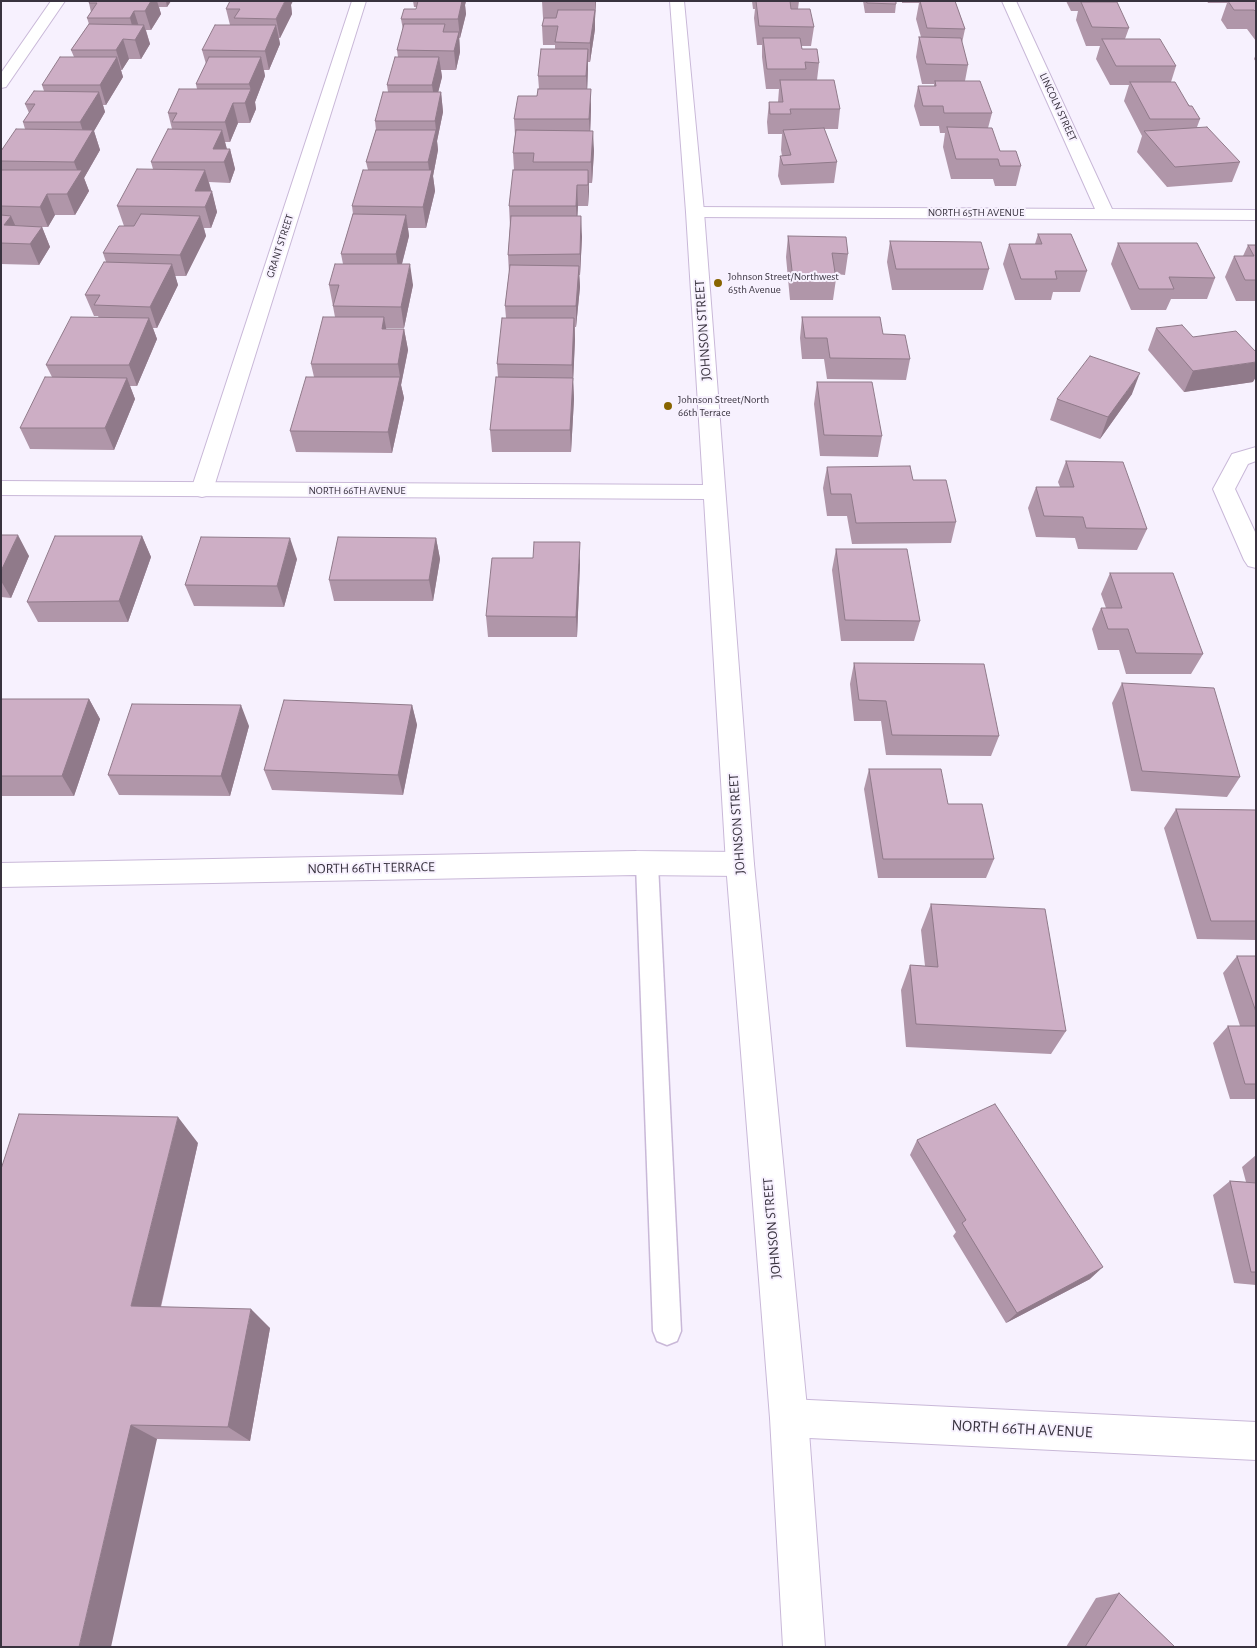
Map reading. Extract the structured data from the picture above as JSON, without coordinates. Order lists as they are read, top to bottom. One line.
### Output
{"streets":{"street":["LINCOLN STREET","NORTH 65TH AVENUE","GRANT STREET","JOHNSON STREET","NORTH 66TH AVENUE","NORTH 66TH TERRACE"]},"crossings":[["LINCOLN STREET","NORTH 65TH AVENUE"],["NORTH 65TH AVENUE","JOHNSON STREET"],["GRANT STREET","NORTH 66TH AVENUE"],["JOHNSON STREET","NORTH 66TH AVENUE"],["JOHNSON STREET","NORTH 66TH TERRACE"]],"places":["Johnson Street/Northwest 65th Avenue","Johnson Street/North 66th Terrace"]}
